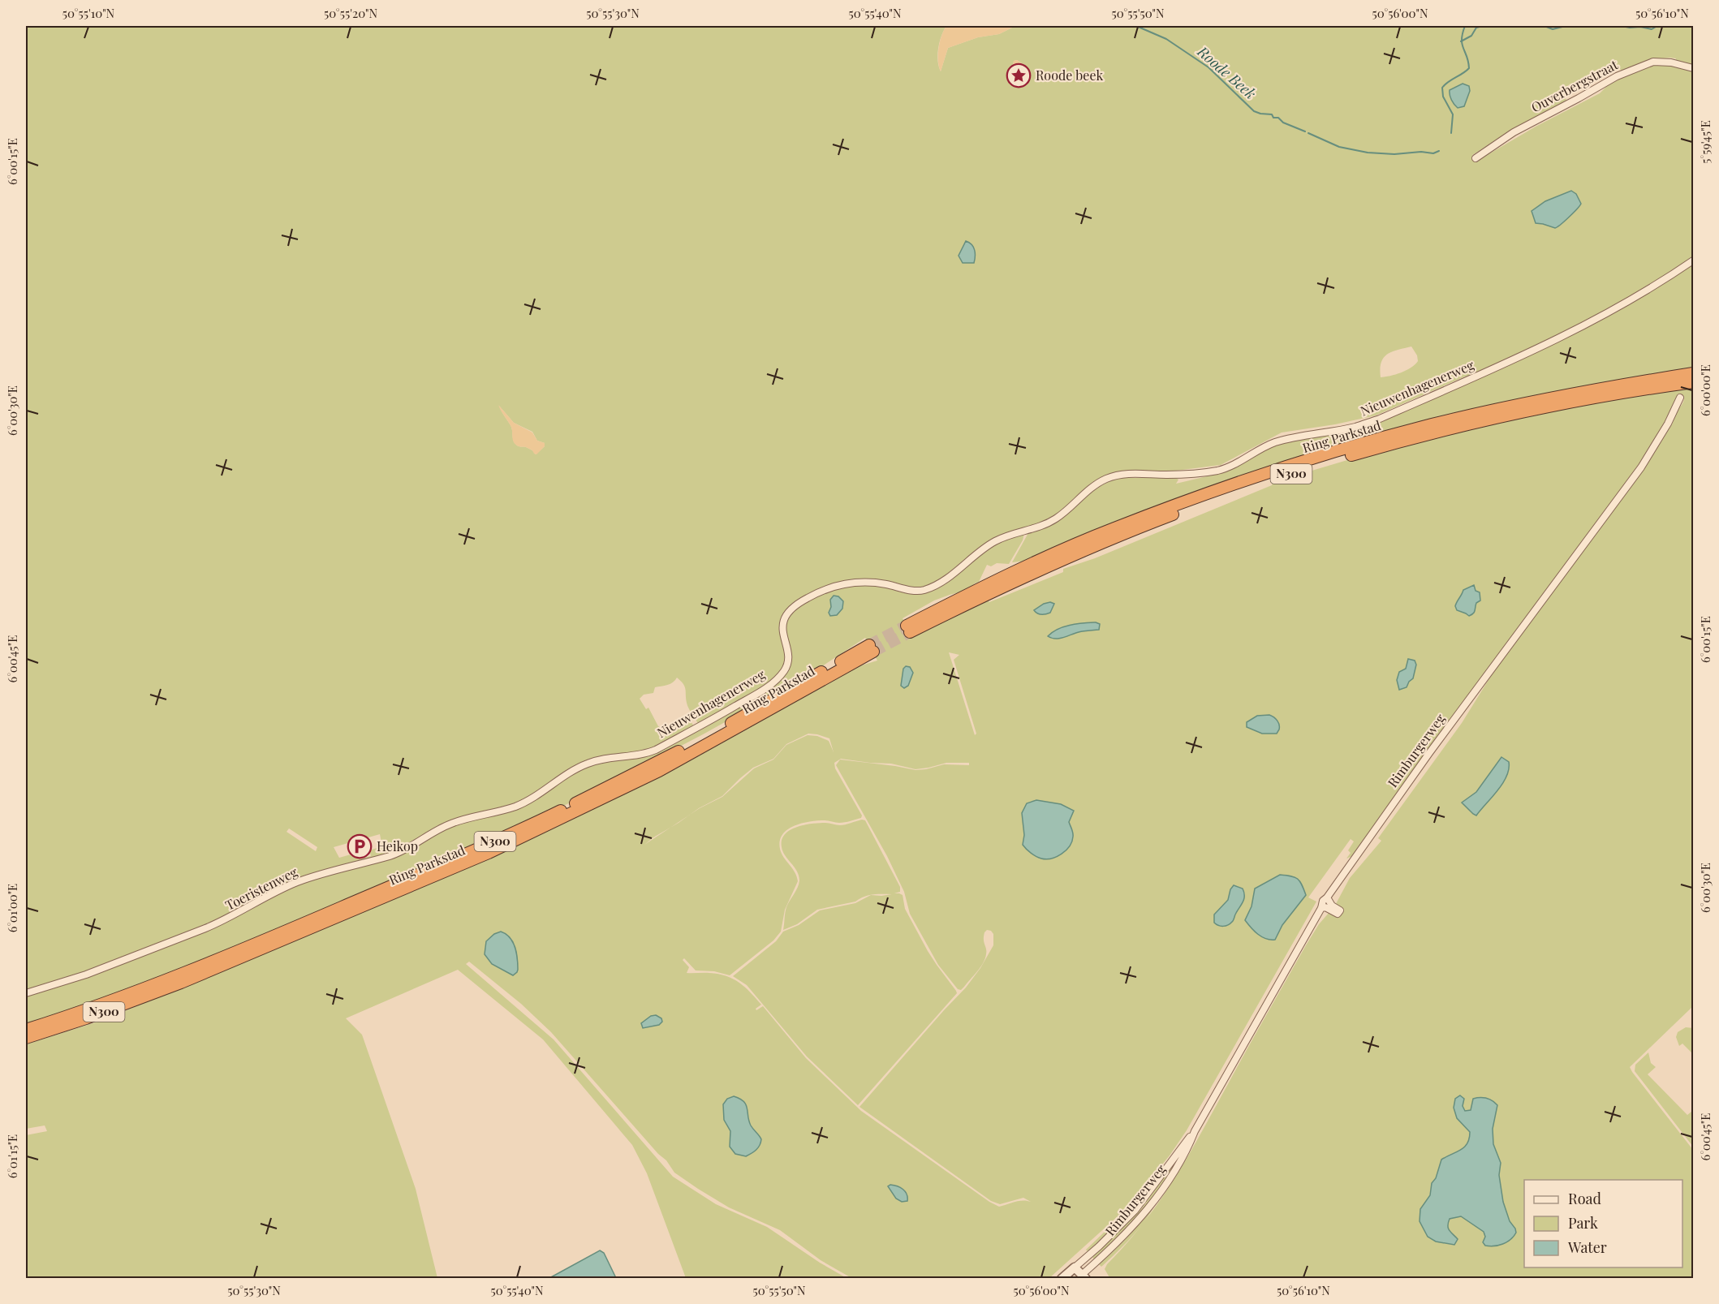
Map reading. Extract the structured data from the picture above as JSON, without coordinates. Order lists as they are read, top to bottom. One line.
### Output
{"streets":{"highway":["Ring Parkstad","N300"],"street":["Ouverbergstraat","Nieuwenhagenerweg","Rimburgerweg","Toeristenweg"]},"crossings":[["Nieuwenhagenerweg","Toeristenweg"]],"water":["Roode Beek"],"places":{"place":["Roode beek"],"parking":["Heikop"]},"legend":["Road","Park","Water"],"coordinates":["50°55'10\"N","50°55'20\"N","50°55'30\"N","50°55'40\"N","50°55'50\"N","50°56'00\"N","50°56'10\"N","5°59'45\"E","6°00'15\"E","6°00'00\"E","6°00'30\"E","6°00'45\"E","6°01'00\"E","6°01'15\"E"]}
